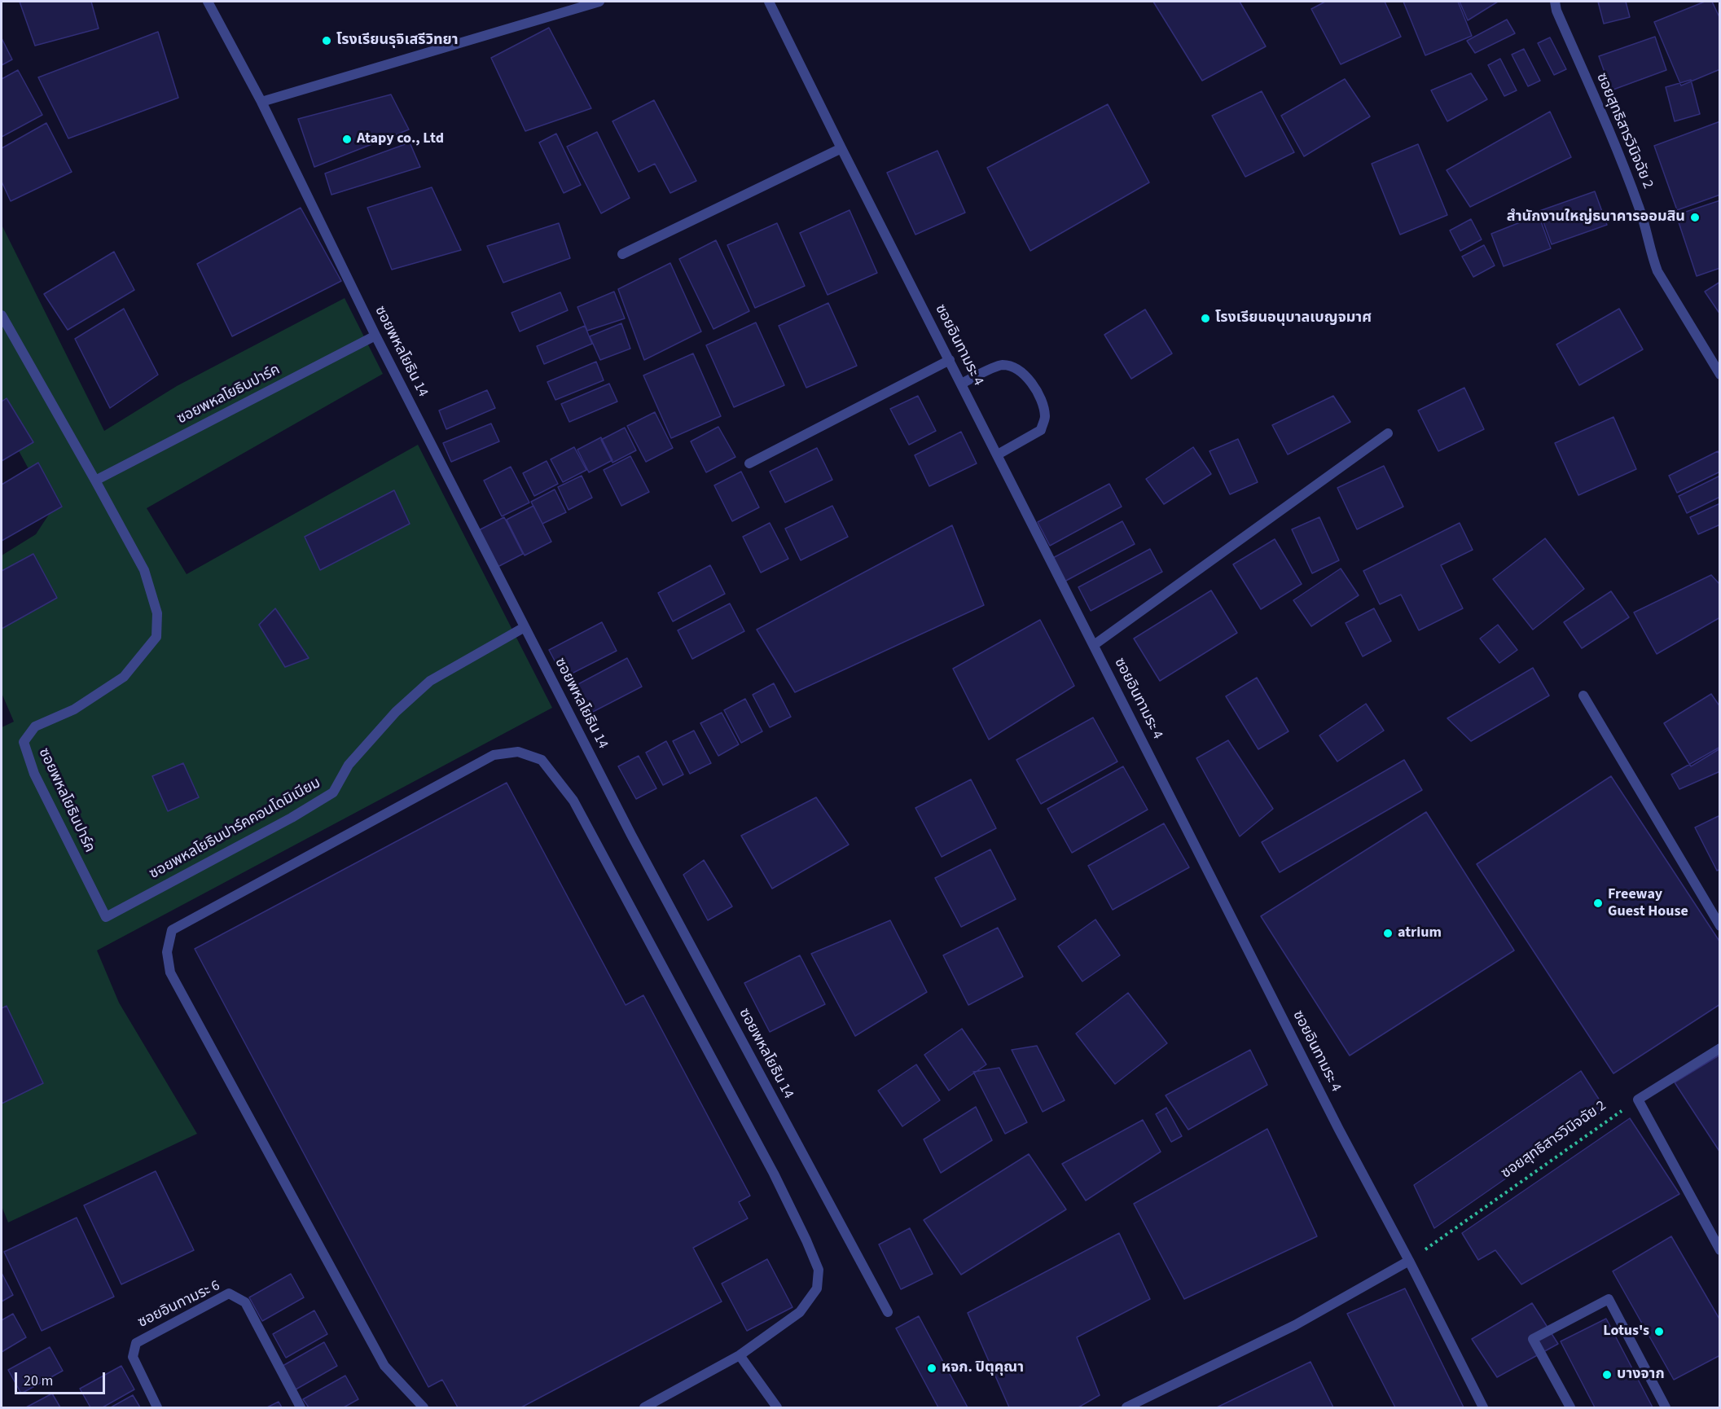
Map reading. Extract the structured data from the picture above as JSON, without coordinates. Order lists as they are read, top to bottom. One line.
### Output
{"streets":{"street":["ซอยสุทธิสารวินิจฉัย 2","ซอยอินทามระ 4","ซอยพหลโยธิน 14","ซอยพหลโยธินปาร์ค","ซอยพหลโยธินปาร์คคอนโดมิเนียม","ซอยอินทามระ 6"]},"crossings":[["ซอยสุทธิสารวินิจฉัย 2","ซอยอินทามระ 4"],["ซอยพหลโยธิน 14","ซอยพหลโยธินปาร์ค"],["ซอยพหลโยธิน 14","ซอยพหลโยธินปาร์คคอนโดมิเนียม"],["ซอยพหลโยธินปาร์ค","ซอยพหลโยธินปาร์คคอนโดมิเนียม"]],"places":["โรงเรียนรุจิเสรีวิทยา","Atapy co., Ltd","สำนักงานใหญ่ธนาคารออมสิน","โรงเรียนอนุบาลเบญจมาศ","Freeway Guest House","atrium","Lotus's","หจก. ปิตุคุณา","บางจาก"],"scale_bar":"20 m"}
